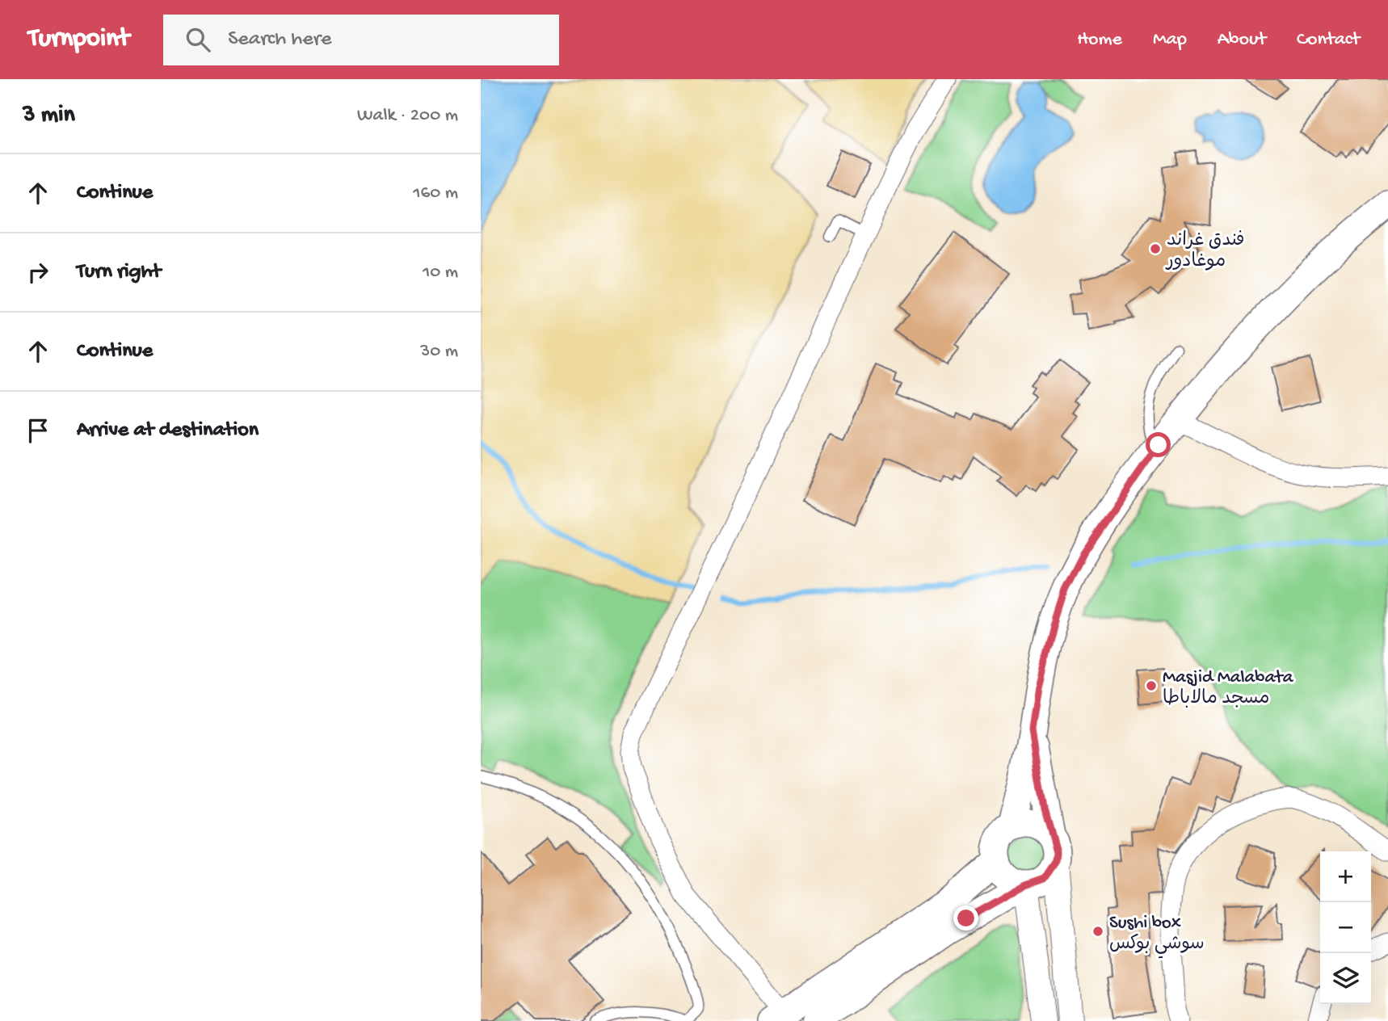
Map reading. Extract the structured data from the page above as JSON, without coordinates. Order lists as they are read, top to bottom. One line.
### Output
{"places":["فندق غراند موغادور","Masjid Malabata مسجد مالاباطا","Sushi box سوشي بوكس"],"page":{"header":"Turnpoint","search":"Search here","nav":["Home","Map","About","Contact"],"heading":["3 min","Walk · 200 m"],"list":[["Continue","160 m"],["Turn right","10 m"],["Continue","30 m"],"Arrive at destination"],"map_buttons":["+","−"]}}
